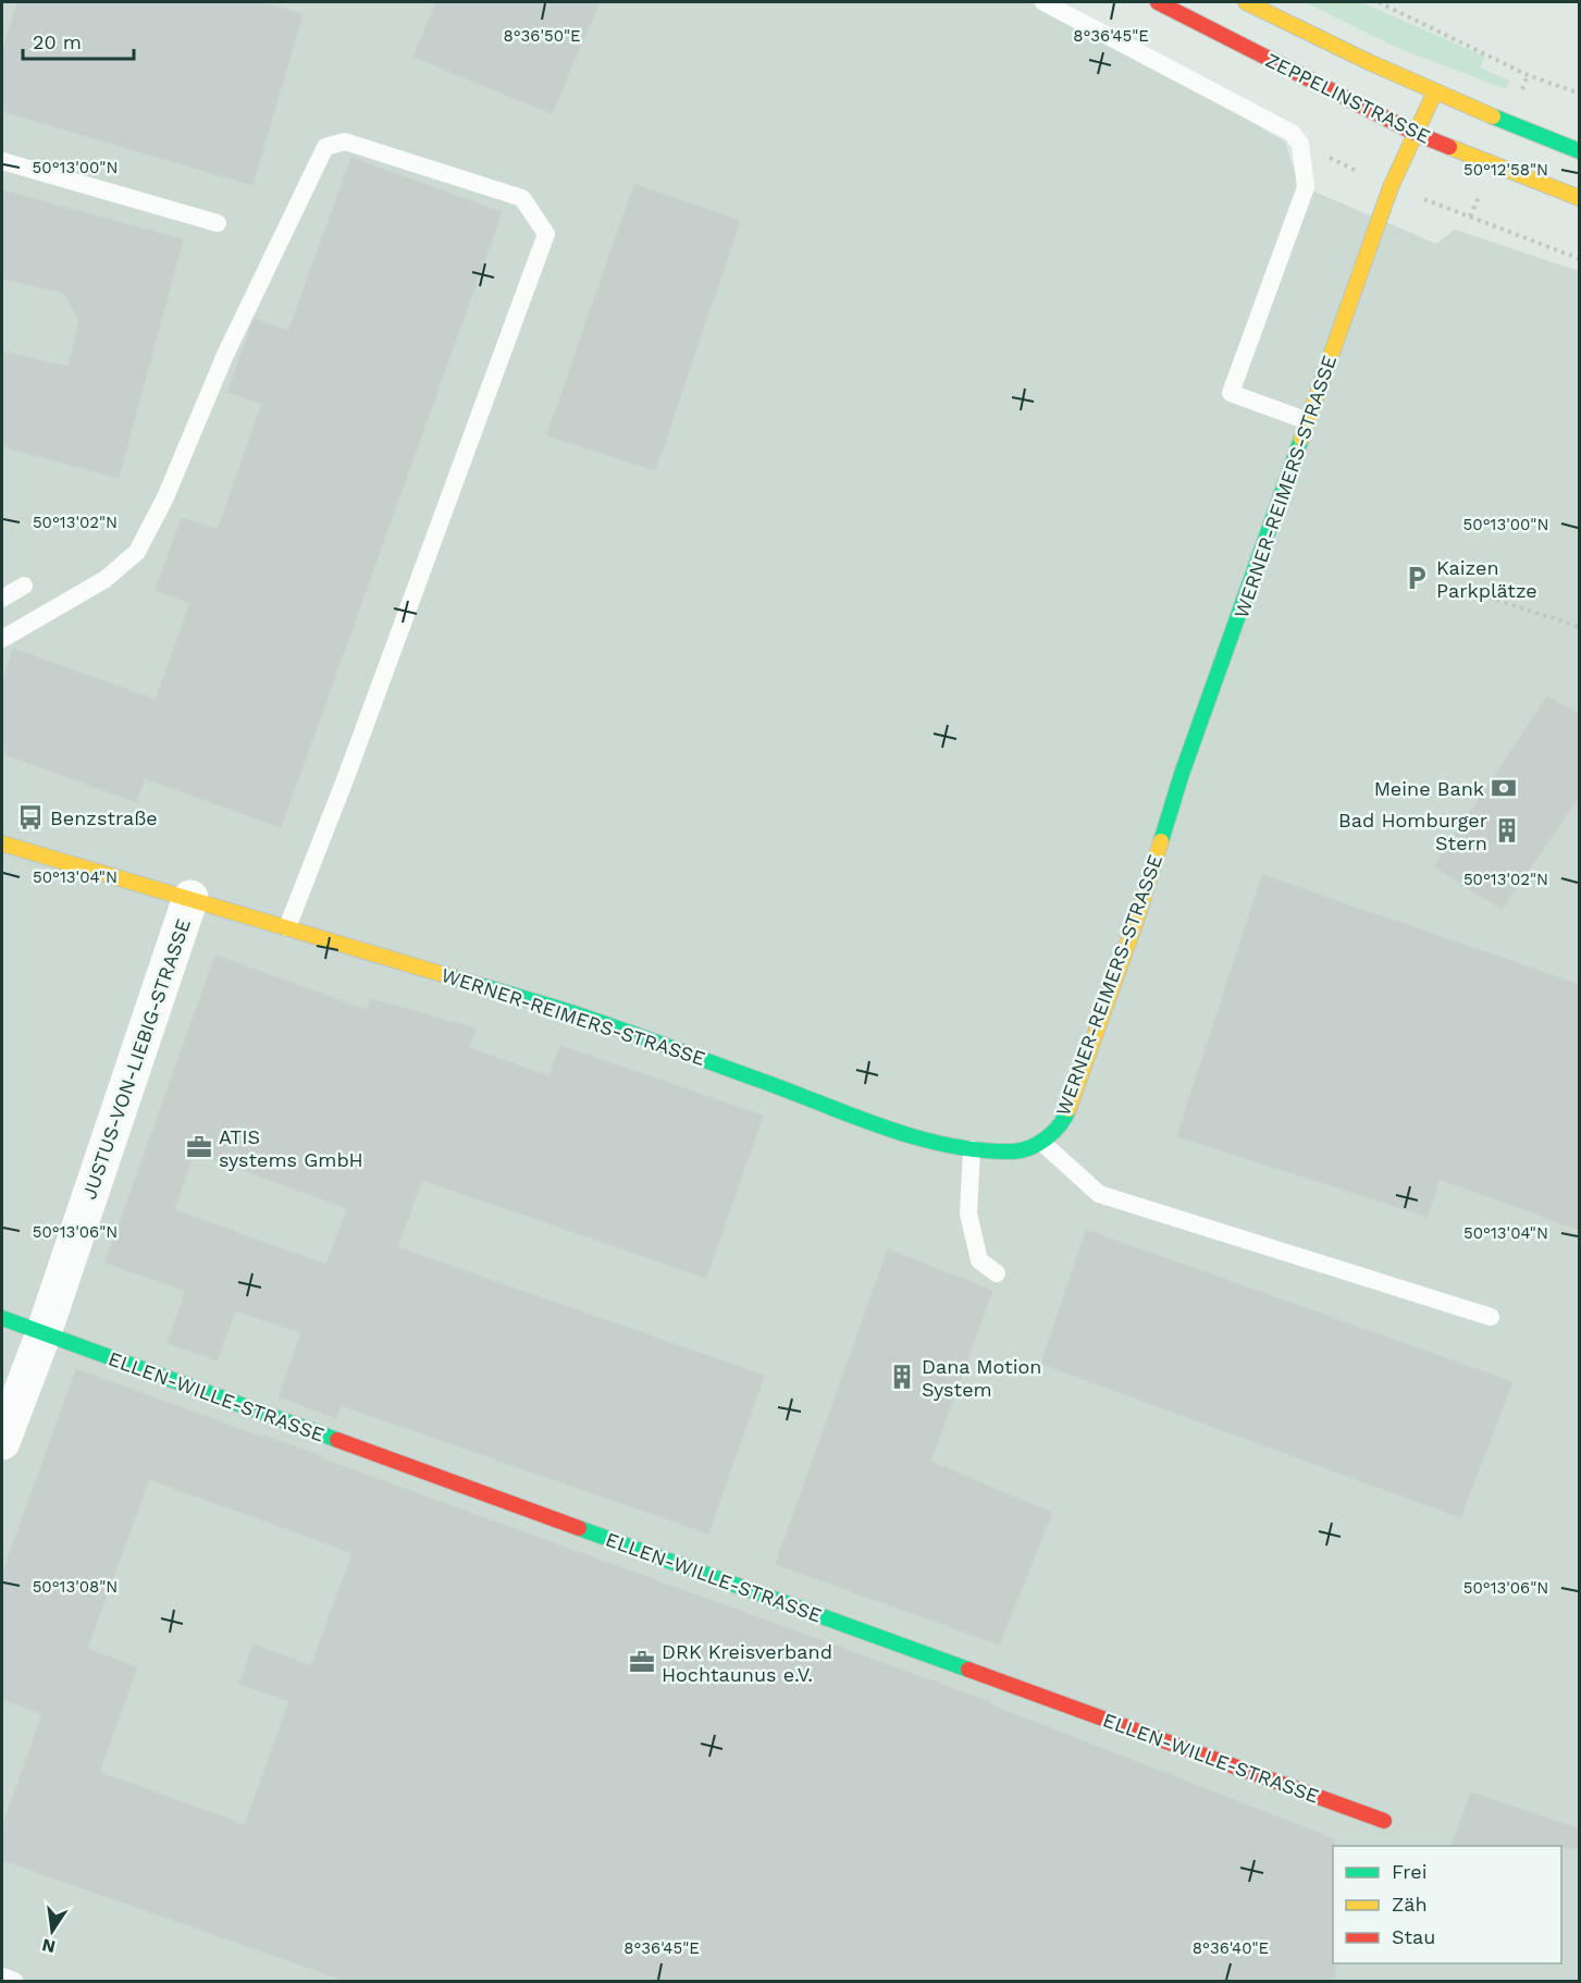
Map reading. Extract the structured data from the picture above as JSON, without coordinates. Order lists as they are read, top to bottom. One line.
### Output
{"streets":{"street":["ZEPPELINSTRASSE","WERNER-REIMERS-STRASSE","JUSTUS-VON-LIEBIG-STRASSE","ELLEN-WILLE-STRASSE"]},"crossings":[["ZEPPELINSTRASSE","WERNER-REIMERS-STRASSE"],["WERNER-REIMERS-STRASSE","JUSTUS-VON-LIEBIG-STRASSE"],["JUSTUS-VON-LIEBIG-STRASSE","ELLEN-WILLE-STRASSE"]],"places":{"parking":["Kaizen Parkplätze"],"bank":["Meine Bank"],"bus stop":["Benzstraße"],"building":["Bad Homburger Stern","Dana Motion System"],"office":["ATIS systems GmbH","DRK Kreisverband Hochtaunus e.V."]},"legend":["Frei","Zäh","Stau"],"scale_bar":"20 m","north":"bottom","coordinates":["8°36'50\"E","8°36'45\"E","50°13'00\"N","50°12'58\"N","50°13'02\"N","50°13'04\"N","50°13'06\"N","50°13'08\"N","8°36'40\"E"]}
